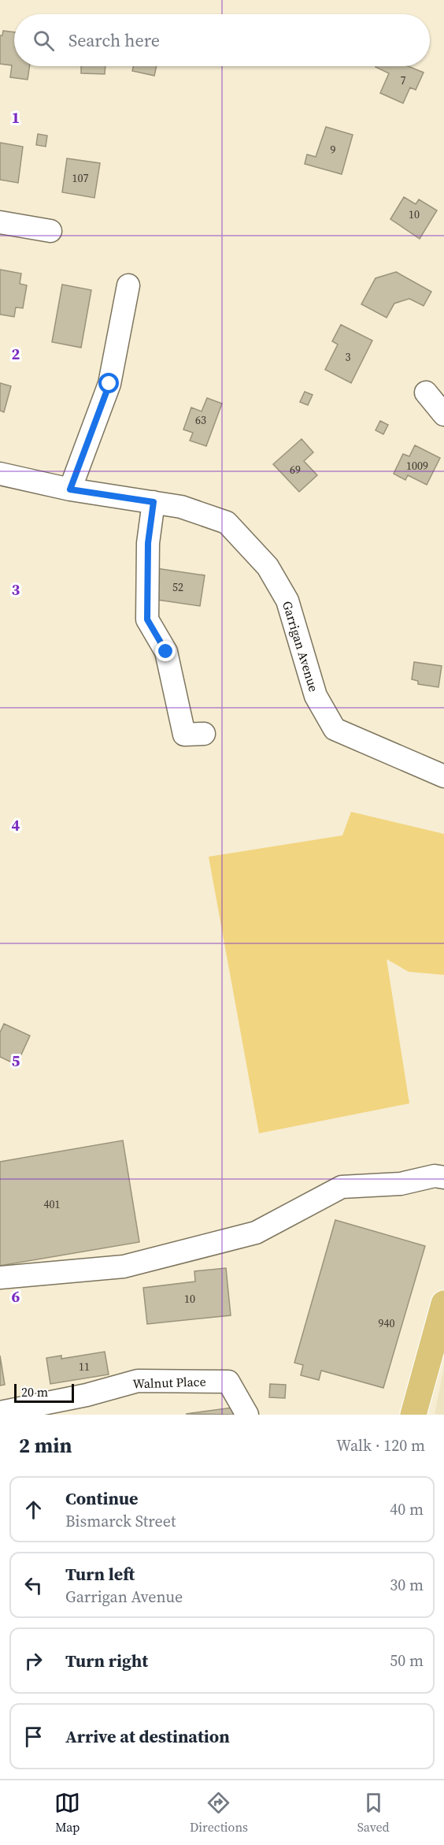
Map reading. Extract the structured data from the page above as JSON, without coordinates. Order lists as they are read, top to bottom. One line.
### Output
{"streets":{"street":["Garrigan Avenue","Walnut Place"]},"house_numbers":["7","9","107","10","3","63","1009","69","52","401","10","940","11"],"scale_bar":"20 m","page":{"search":"Search here","scale":"20 m","heading":["2 min","Walk · 120 m"],"list":[["Continue","Bismarck Street","40 m"],["Turn left","Garrigan Avenue","30 m"],["Turn right","50 m"],"Arrive at destination"],"nav":["Map","Directions","Saved"]},"grid":{"rows":["1","2","3","4","5","6"]}}
